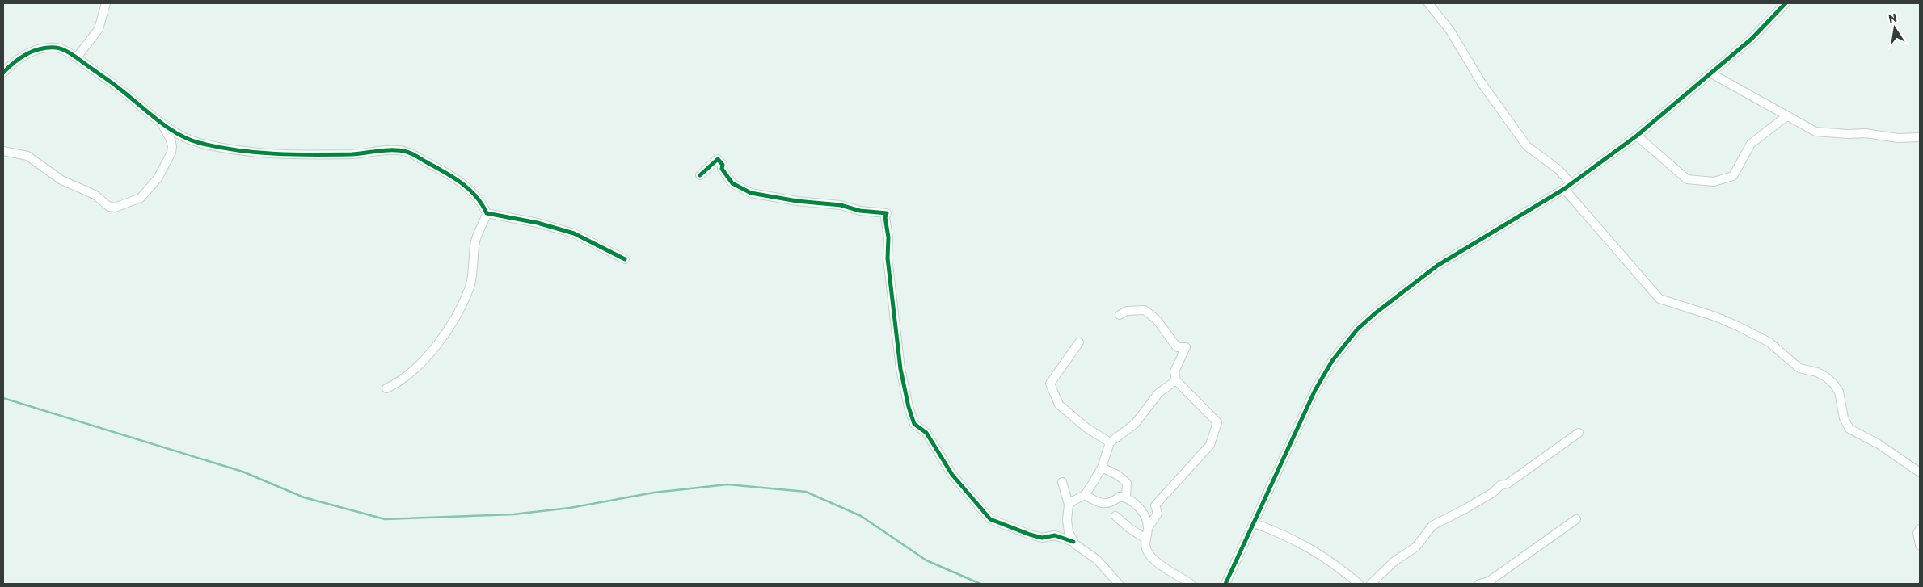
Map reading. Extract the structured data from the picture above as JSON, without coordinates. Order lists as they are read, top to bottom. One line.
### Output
{"north":"top"}
